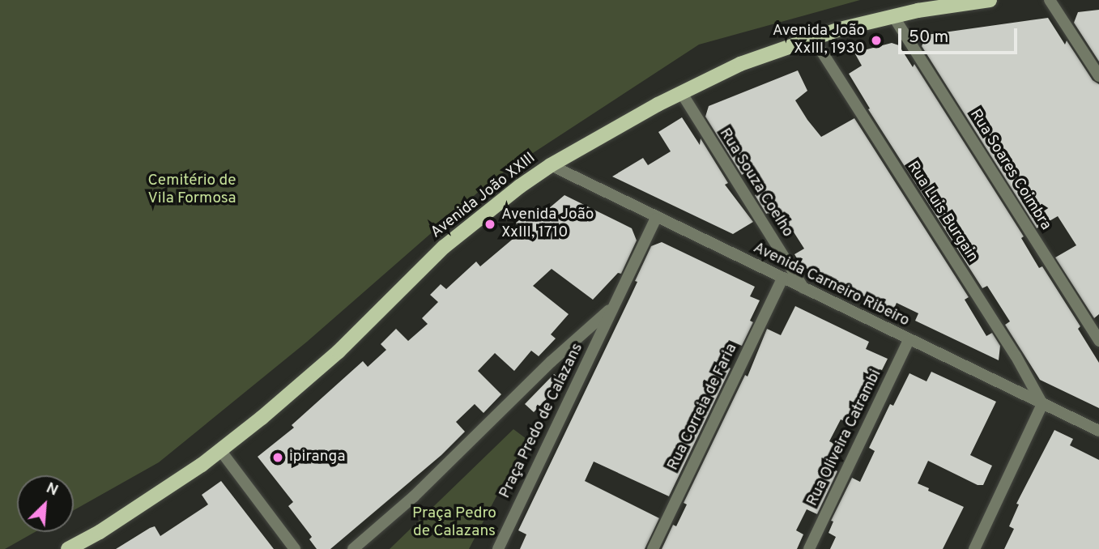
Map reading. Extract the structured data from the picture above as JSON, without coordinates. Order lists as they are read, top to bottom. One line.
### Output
{"streets":{"main road":["Avenida João XXIII"],"street":["Rua Soares Coimbra","Rua Souza Coelho","Rua Luis Burgain","Avenida Carneiro Ribeiro","Rua Correia de Faria","Praça Predo de Calazans","Rua Oliveira Catrambi"]},"crossings":[["Rua Soares Coimbra","Avenida João XXIII"],["Rua Souza Coelho","Avenida João XXIII"],["Rua Souza Coelho","Avenida Carneiro Ribeiro"],["Avenida João XXIII","Rua Luis Burgain"],["Avenida João XXIII","Avenida Carneiro Ribeiro"],["Rua Luis Burgain","Avenida Carneiro Ribeiro"],["Avenida Carneiro Ribeiro","Rua Correia de Faria"],["Avenida Carneiro Ribeiro","Praça Predo de Calazans"],["Avenida Carneiro Ribeiro","Rua Oliveira Catrambi"]],"parks":["Cemitério de Vila Formosa","Praça Pedro de Calazans"],"places":["Avenida João XxIII, 1930","Avenida João XxIII, 1710","ipiranga"],"scale_bar":"50 m","north":"top right"}
